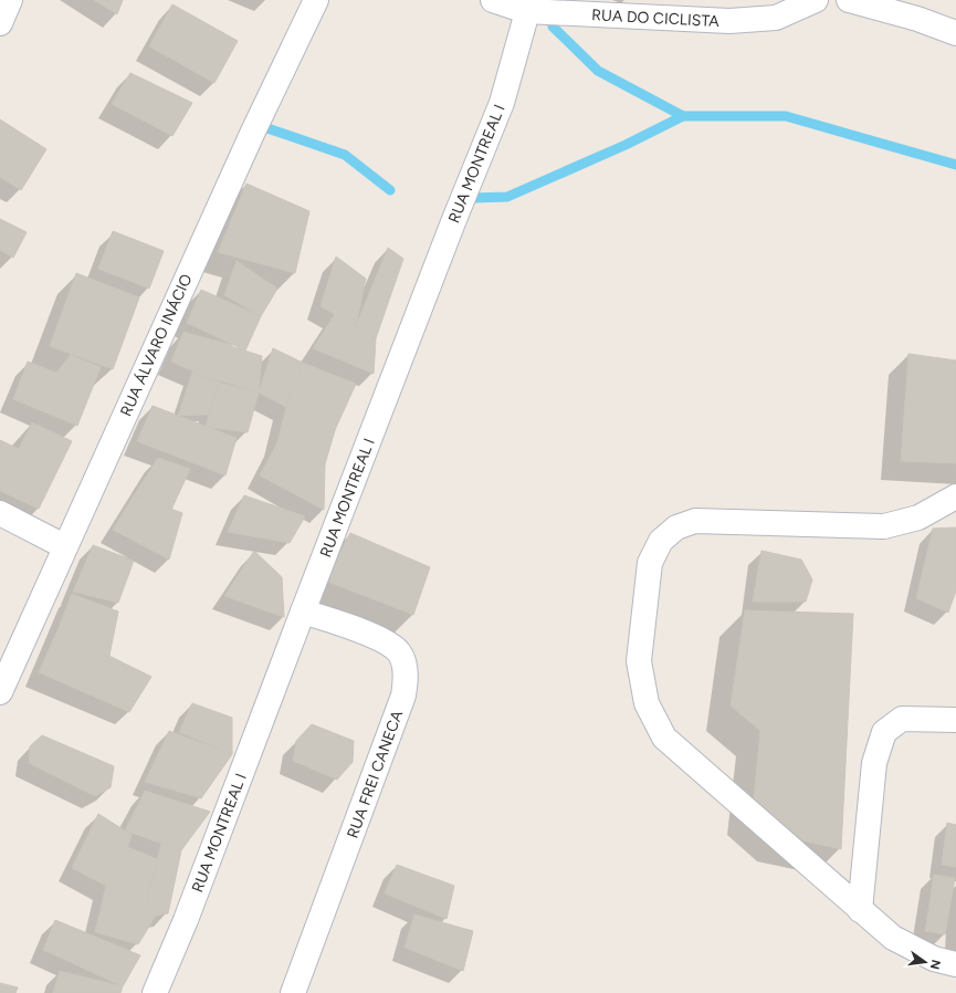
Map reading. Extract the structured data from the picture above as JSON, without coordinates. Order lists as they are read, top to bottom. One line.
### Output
{"streets":{"street":["RUA DO CICLISTA","RUA MONTREAL I","RUA ÁLVARO INÁCIO","RUA FREI CANECA"]},"crossings":[["RUA DO CICLISTA","RUA MONTREAL I"],["RUA MONTREAL I","RUA FREI CANECA"]],"north":"right"}
